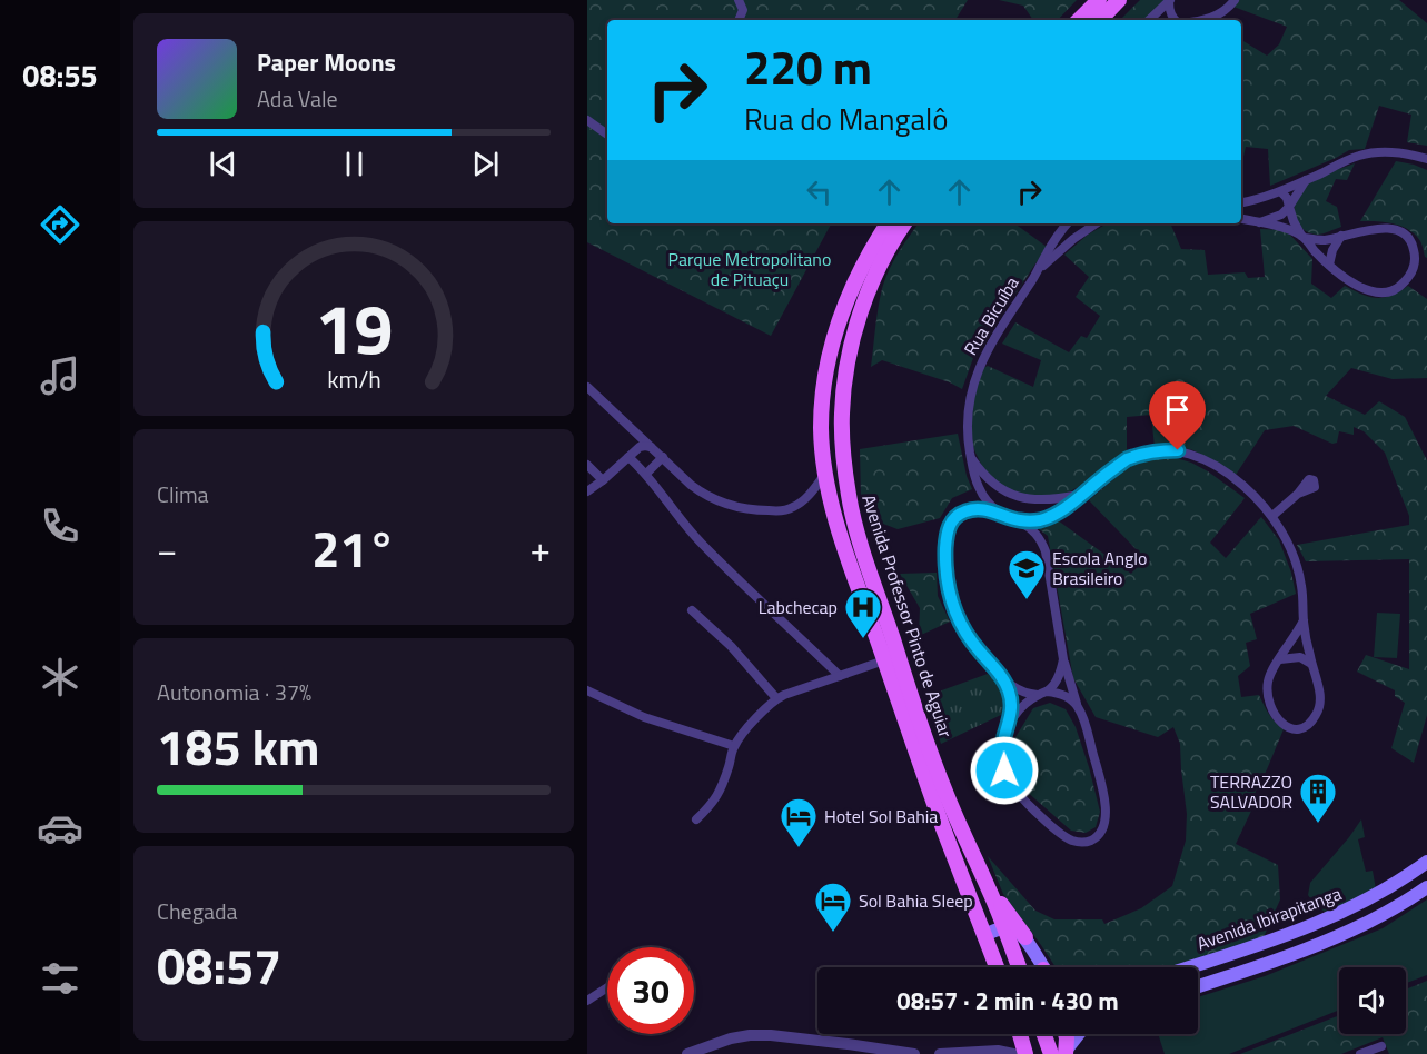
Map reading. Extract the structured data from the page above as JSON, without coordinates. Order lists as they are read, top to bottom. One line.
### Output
{"streets":{"main road":["Avenida Professor Pinto de Aguiar","Avenida Ibirapitanga"],"street":["Rua Bicuíba"]},"parks":["Parque Metropolitano de Pituaçu"],"places":{"school or university":["Escola Anglo Brasileiro"],"hospital":["Labchecap"],"building":["TERRAZZO SALVADOR"],"hotel":["Hotel Sol Bahia","Sol Bahia Sleep"]},"page":{"tabs":"08:55","turn":["220 m","Rua do Mangalô"],"song":["Paper Moons","Ada Vale"],"tile":["Clima",["Autonomia · 37%","185 km"],["Chegada","08:57"]],"heat":["−","21°","+"],"limit":"30","trip":"08:57 · 2 min · 430 m","gauge":["19","km/h"]}}
